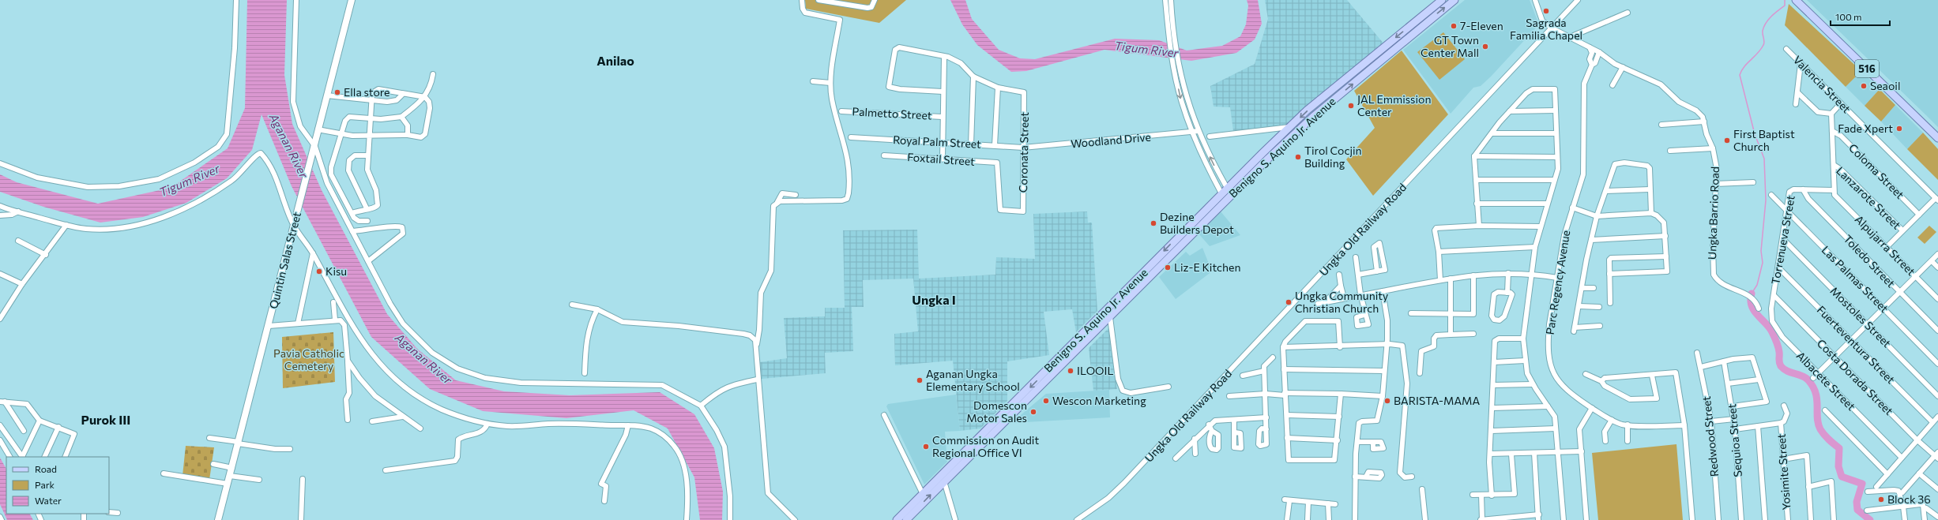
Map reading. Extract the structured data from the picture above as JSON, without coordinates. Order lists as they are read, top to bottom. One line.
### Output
{"streets":{"main road":["516","Benigno S. Aquino Jr. Avenue","Quintin Salas Street"],"street":["Valencia Street","Palmetto Street","Woodland Drive","Royal Palm Street","Coronata Street","Foxtail Street","Coloma Street","Lanzarote Street","Ungka Barrio Road","Ungka Old Railway Road","Torrenueva Street","Alpujarra Street","Toledo Street","Las Palmas Street","Parc Regency Avenue","Mostoles Street","Fuerteventura Street","Costa Dorada Street","Albacete Street","Redwood Street","Sequioa Street","Yosimite Street"]},"crossings":[["Woodland Drive","Royal Palm Street"],["Woodland Drive","Coronata Street"],["Royal Palm Street","Coronata Street"],["Coronata Street","Foxtail Street"],["Ungka Barrio Road","Ungka Old Railway Road"],["Ungka Barrio Road","Parc Regency Avenue"],["Torrenueva Street","Alpujarra Street"],["Torrenueva Street","Toledo Street"],["Torrenueva Street","Las Palmas Street"],["Torrenueva Street","Mostoles Street"],["Torrenueva Street","Fuerteventura Street"],["Torrenueva Street","Costa Dorada Street"],["Torrenueva Street","Albacete Street"],["Costa Dorada Street","Albacete Street"]],"districts":["Anilao","Ungka I","Purok III"],"water":["Tigum River","Aganan River"],"parks":["Pavia Catholic Cemetery"],"places":["Sagrada Familia Chapel","7-Eleven","GT Town Center Mall","Seaoil","Ella store","JAL Emmission Center","Fade Xpert","First Baptist Church","Tirol Cocjin Building","Dezine Builders Depot","Liz-E Kitchen","Kisu","Ungka Community Christian Church","ILOOIL","Aganan Ungka Elementary School","Wescon Marketing","BARISTA-MAMA","Domescon Motor Sales","Commission on Audit Regional Office VI","Block 36"],"legend":["Road","Park","Water"],"scale_bar":"100 m"}
